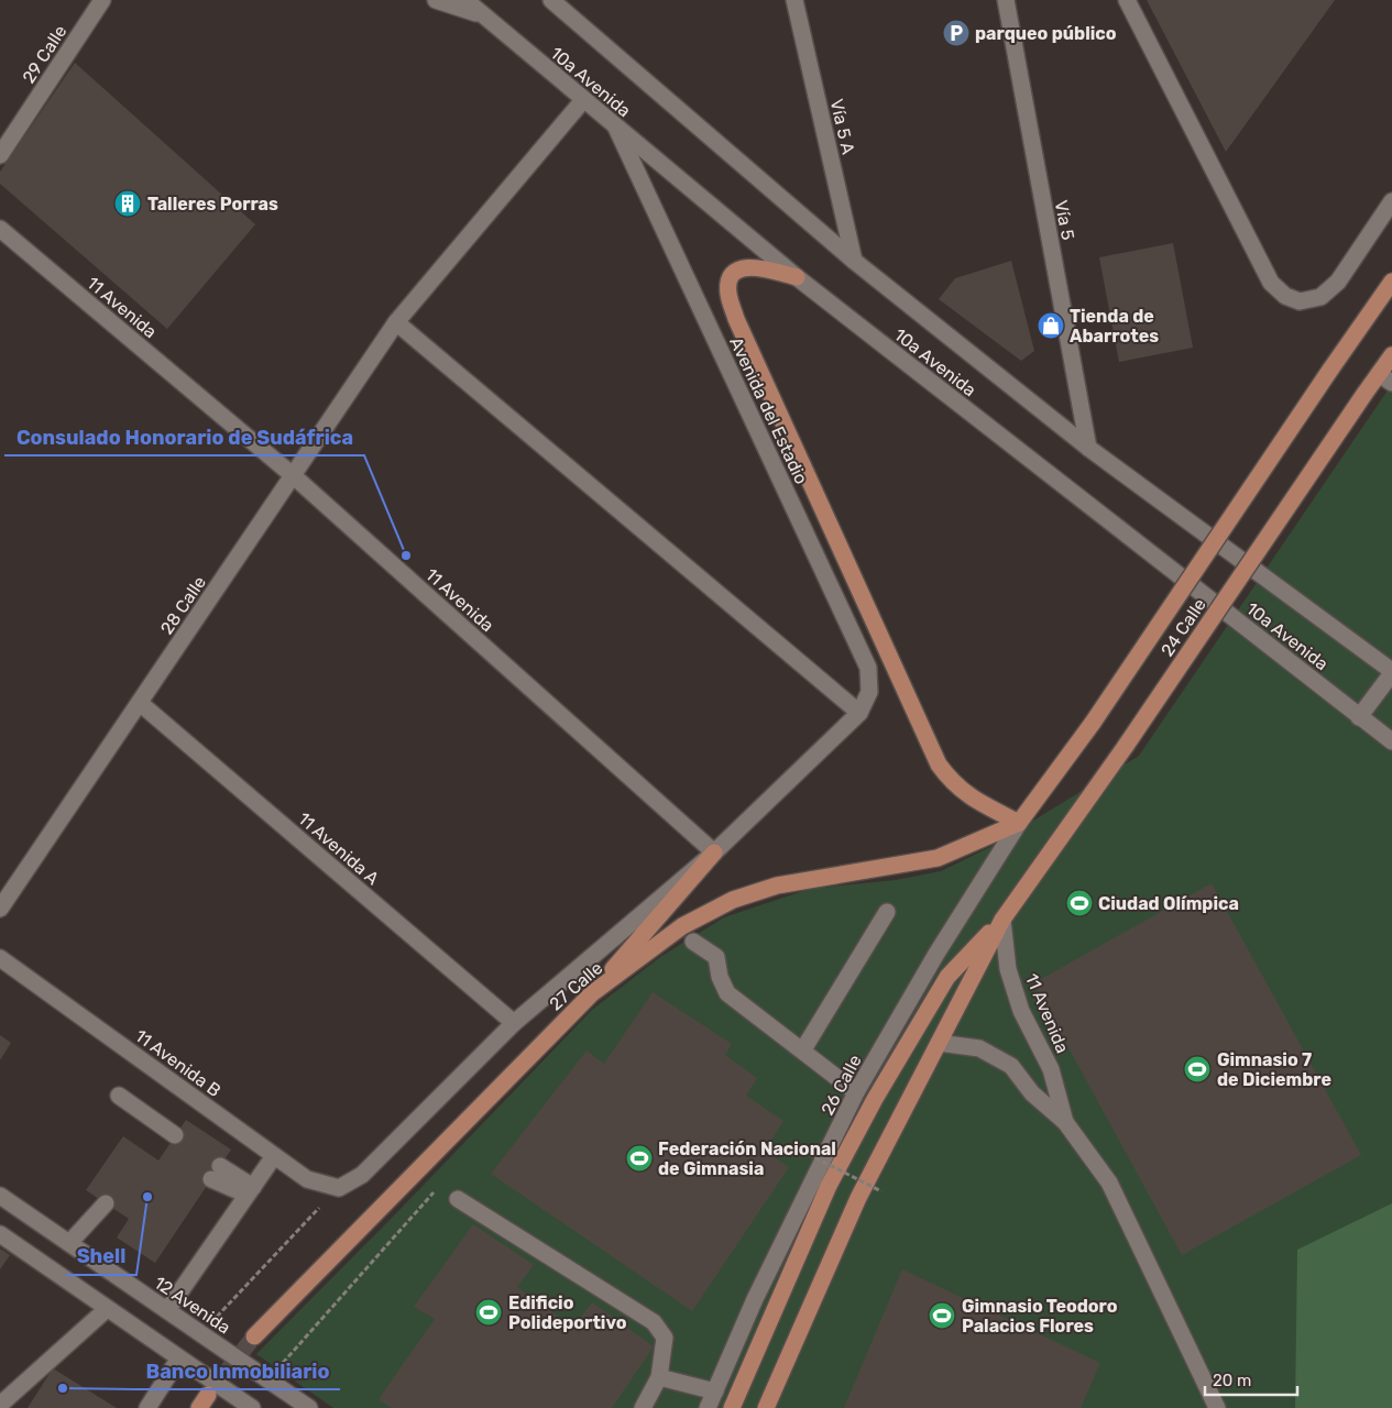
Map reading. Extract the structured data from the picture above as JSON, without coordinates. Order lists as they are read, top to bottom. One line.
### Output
{"streets":{"main road":["24 Calle","27 Calle"],"street":["29 Calle","10a Avenida","Vía 5 A","Vía 5","11 Avenida","Avenida del Estadio","28 Calle","11 Avenida A","11 Avenida B","26 Calle","12 Avenida"]},"crossings":[["10a Avenida","Vía 5 A"],["10a Avenida","Vía 5"],["10a Avenida","Avenida del Estadio"],["10a Avenida","28 Calle"],["11 Avenida","28 Calle"],["11 Avenida","24 Calle"],["11 Avenida","27 Calle"],["Avenida del Estadio","27 Calle"],["28 Calle","11 Avenida A"],["24 Calle","27 Calle"],["24 Calle","26 Calle"],["11 Avenida A","27 Calle"],["27 Calle","11 Avenida B"],["27 Calle","26 Calle"]],"places":{"parking":["parqueo público"],"building":["Talleres Porras"],"shop":["Tienda de Abarrotes"],"other":["Consulado Honorario de Sudáfrica","Shell","Banco Inmobiliario"],"sports":["Ciudad Olímpica","Gimnasio 7 de Diciembre","Federación Nacional de Gimnasia","Edificio Polideportivo","Gimnasio Teodoro Palacios Flores"]},"scale_bar":"20 m"}
